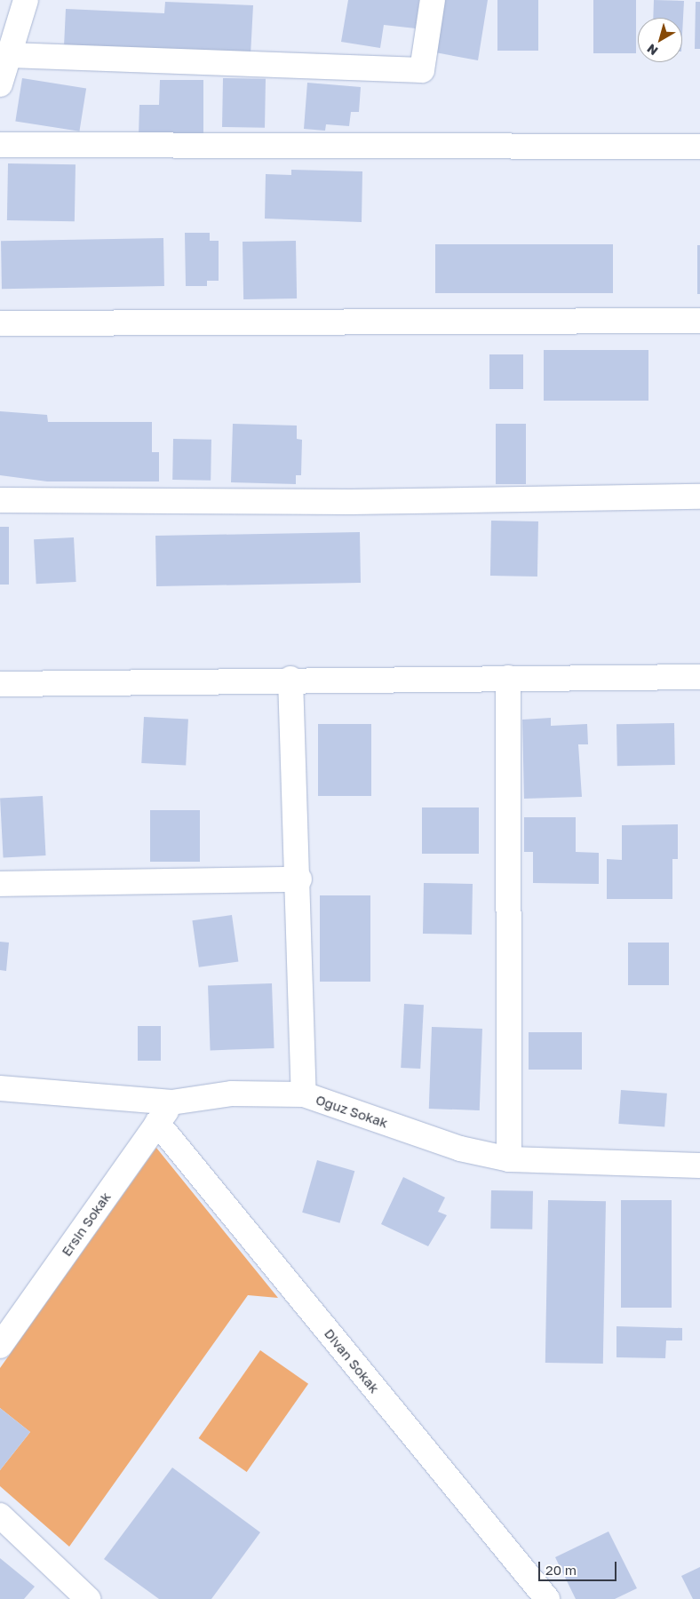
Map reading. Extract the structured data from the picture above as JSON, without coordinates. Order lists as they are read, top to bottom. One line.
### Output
{"streets":{"street":["Oğuz Sokak","Ersin Sokak","Divan Sokak"]},"crossings":[["Oğuz Sokak","Ersin Sokak"],["Ersin Sokak","Divan Sokak"]],"scale_bar":"20 m","north":"bottom left"}
